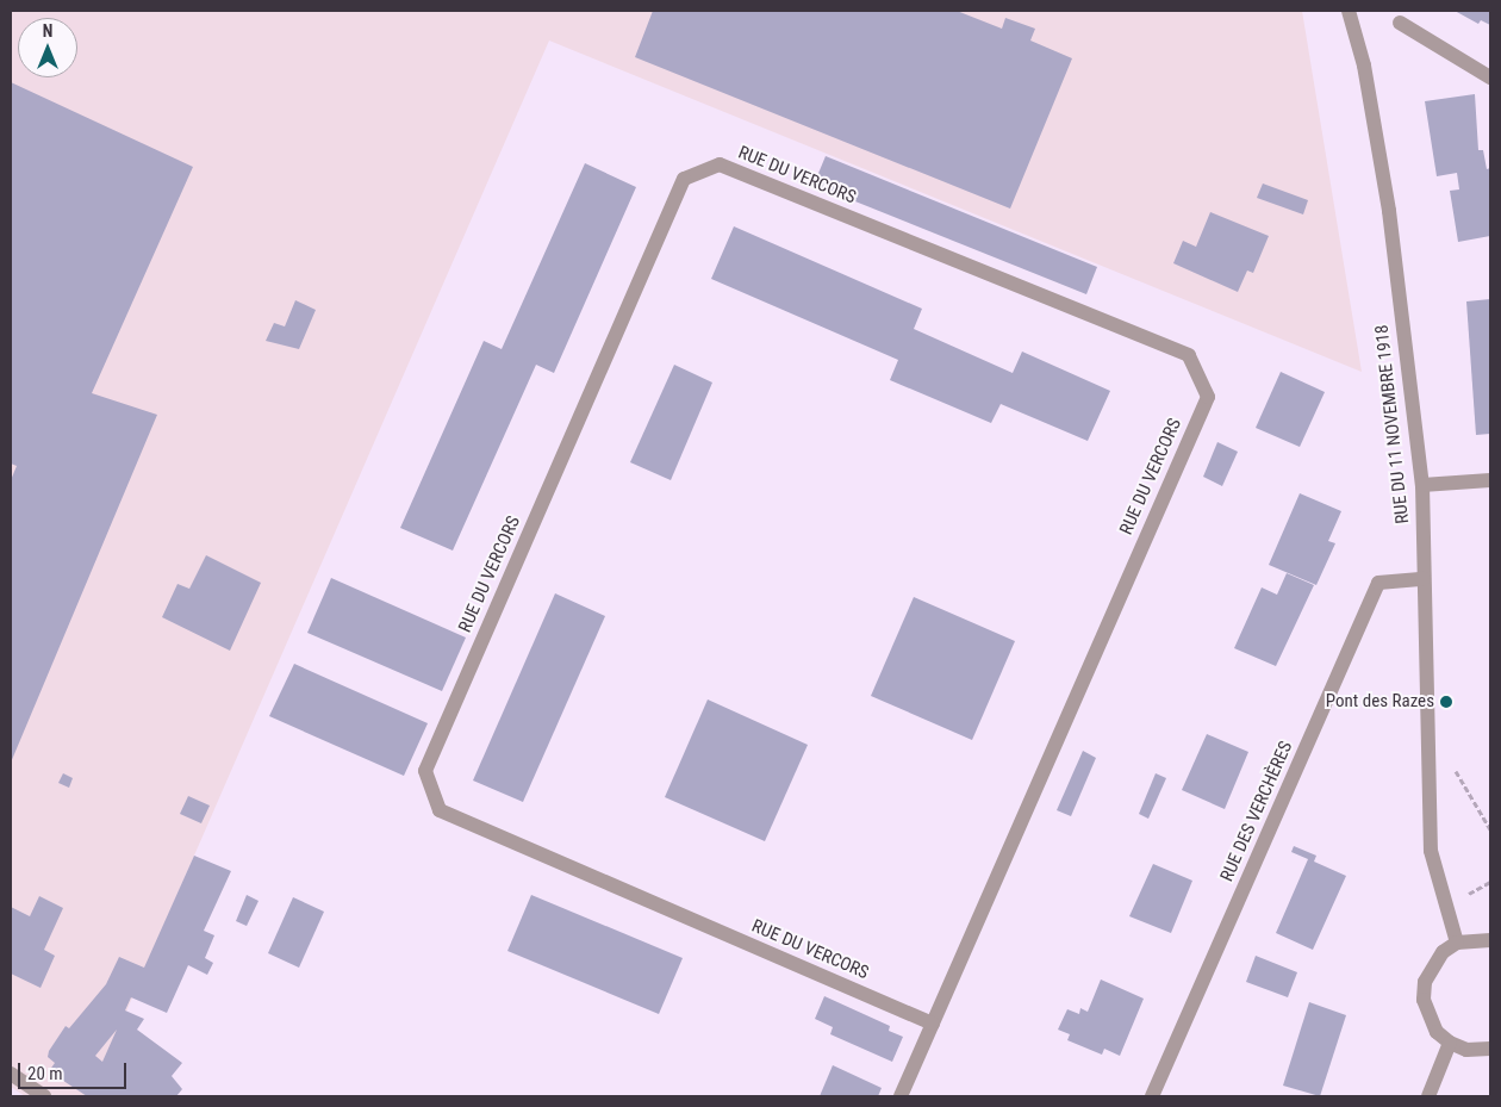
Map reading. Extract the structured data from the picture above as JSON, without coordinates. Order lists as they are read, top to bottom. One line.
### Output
{"streets":{"street":["RUE DU VERCORS","RUE DU 11 NOVEMBRE 1918","RUE DES VERCHÈRES"]},"crossings":[["RUE DU 11 NOVEMBRE 1918","RUE DES VERCHÈRES"]],"places":["Pont des Razes"],"scale_bar":"20 m","north":"top"}
